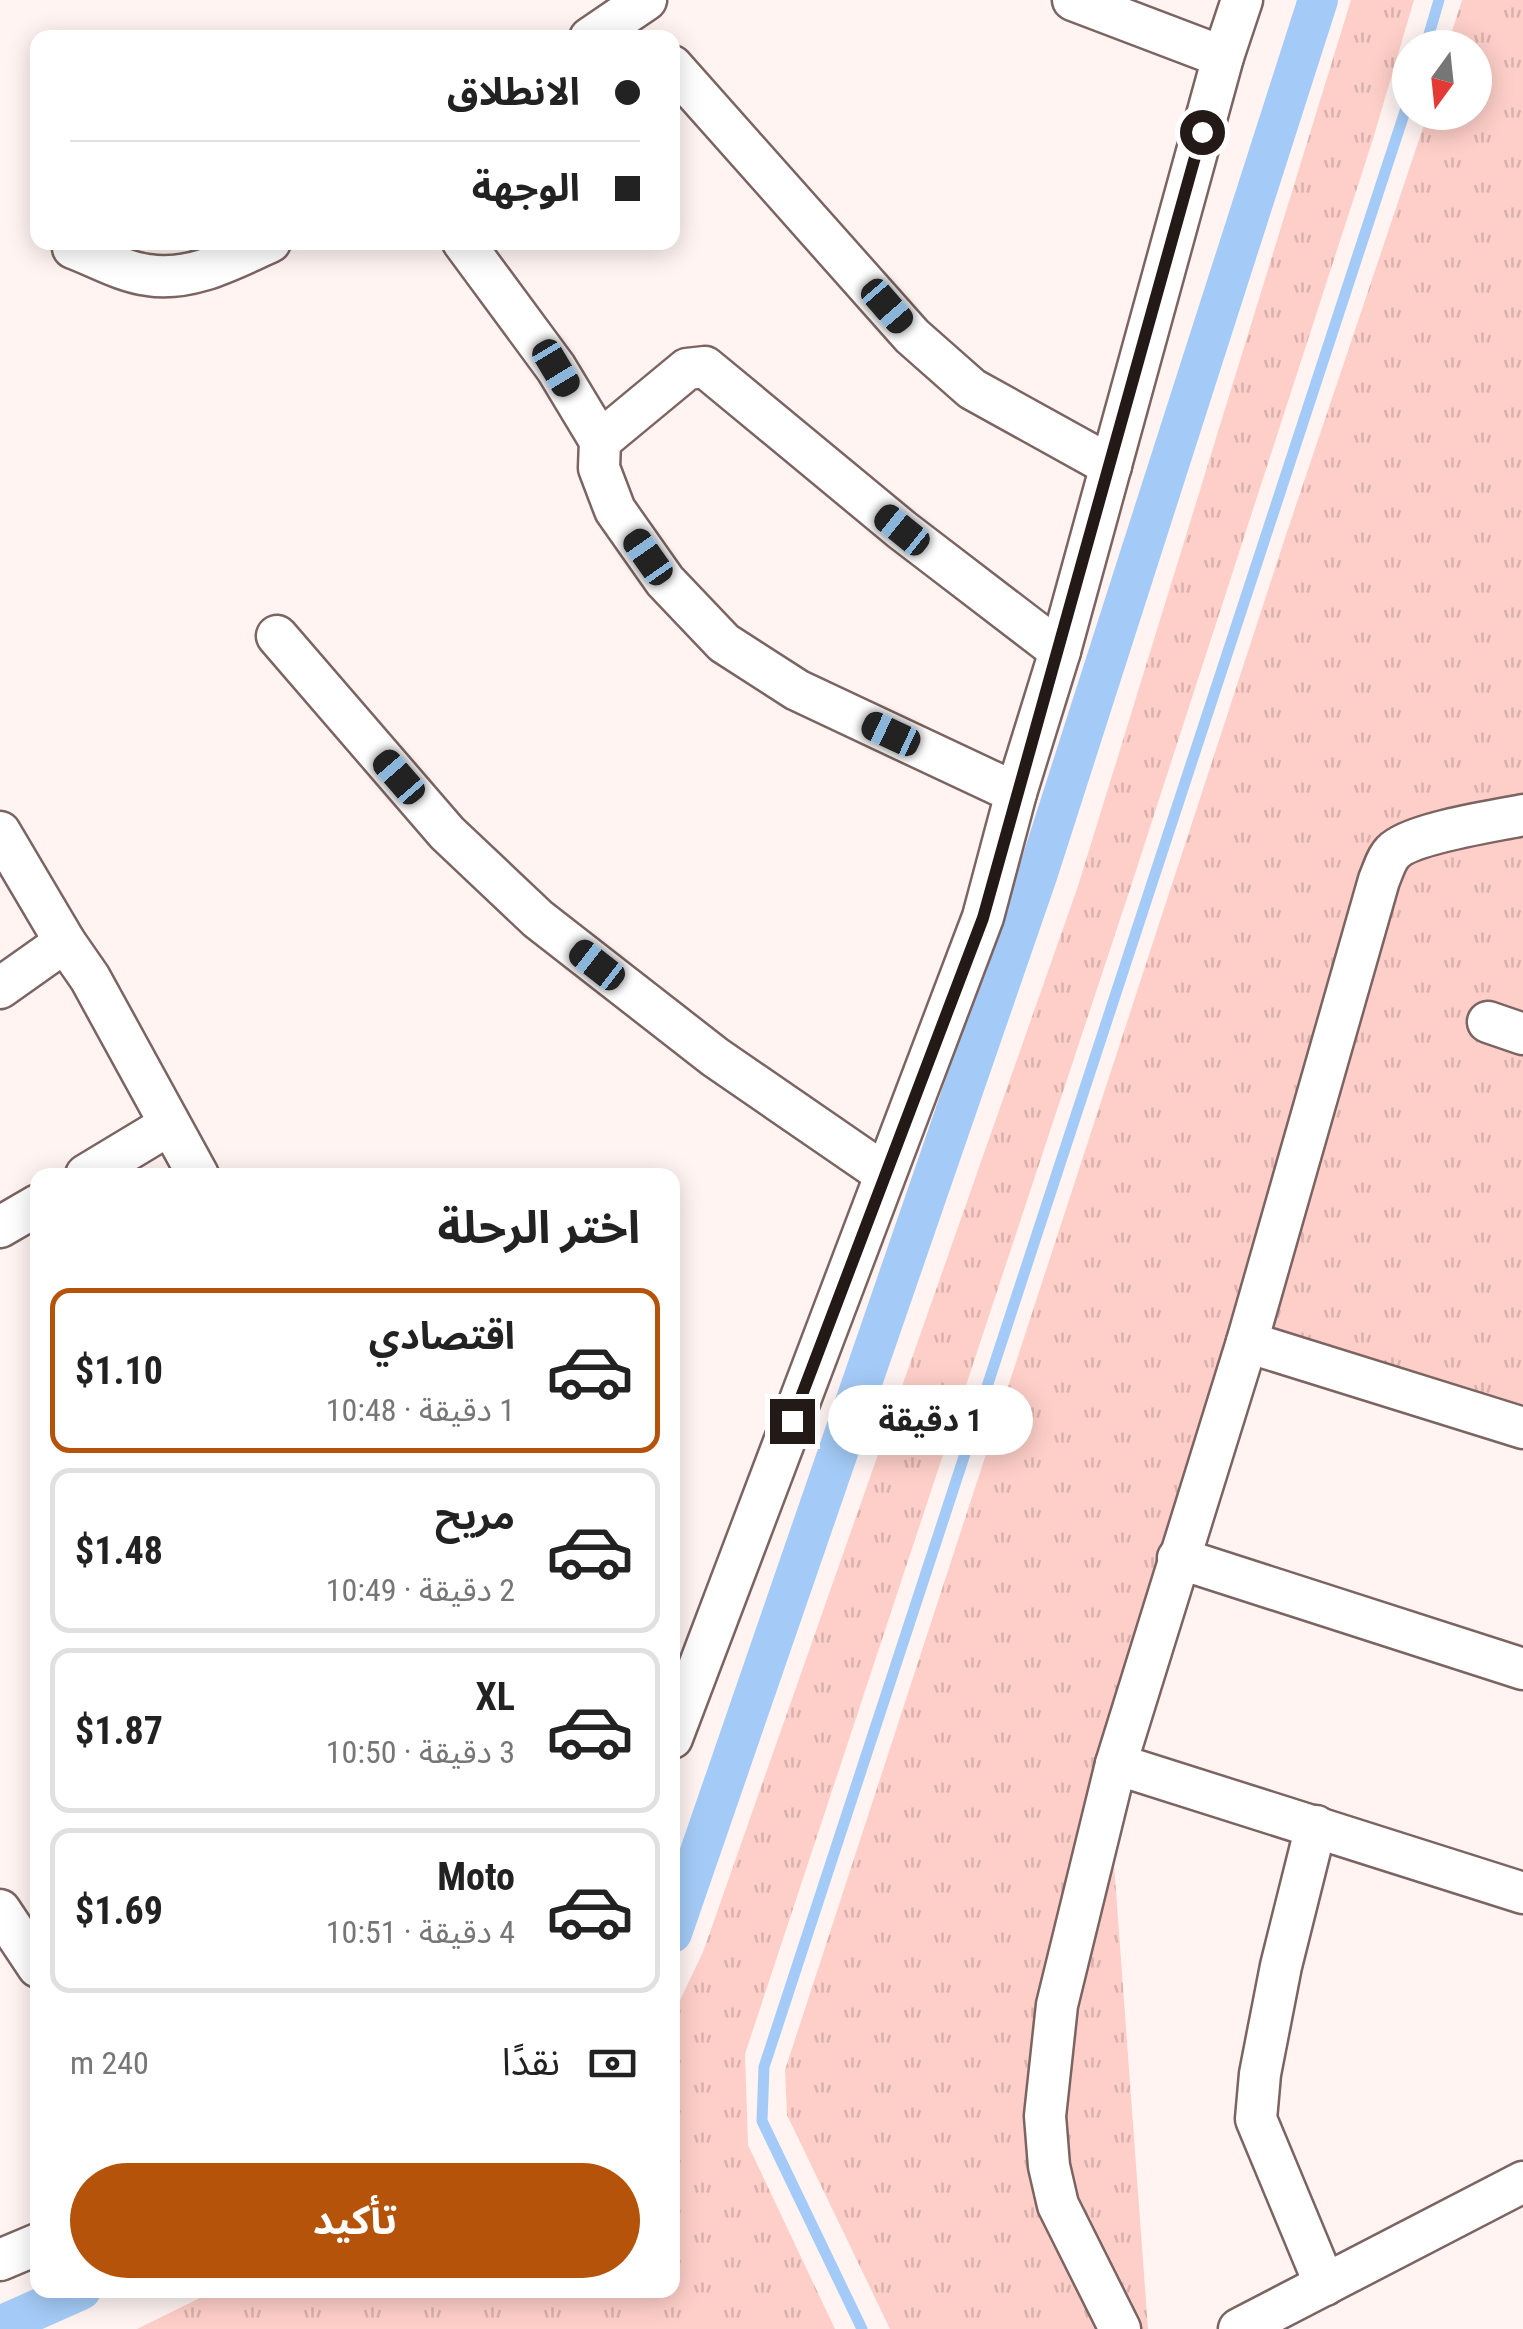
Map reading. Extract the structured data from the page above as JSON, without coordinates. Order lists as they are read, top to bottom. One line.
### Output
{"north":"bottom","page":{"banner":["الانطلاق","الوجهة"],"heading":"اختر الرحلة","list":[{"name":"اقتصادي","note":"1 دقيقة · 10:48","value":"$1.10"},{"name":"مريح","note":"2 دقيقة · 10:49","value":"$1.48"},{"name":"XL","note":"3 دقيقة · 10:50","value":"$1.87"},{"name":"Moto","note":"4 دقيقة · 10:51","value":"$1.69"}],"bubble":"1 دقيقة","pay":["نقدًا","240 m"],"buttons":"تأكيد"}}
